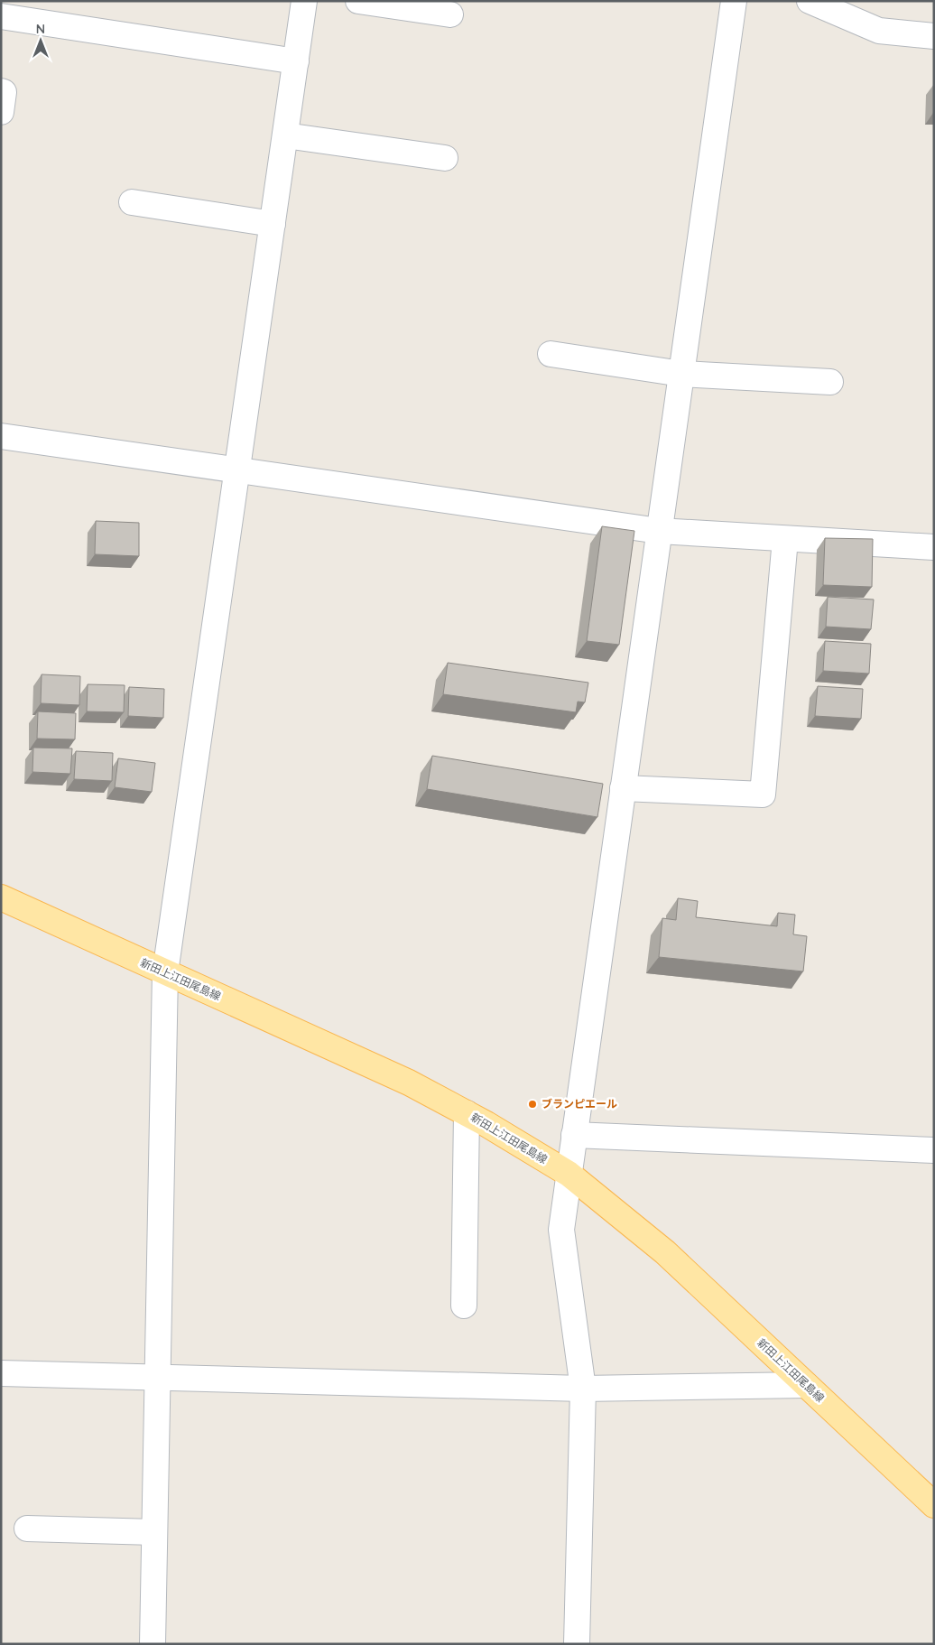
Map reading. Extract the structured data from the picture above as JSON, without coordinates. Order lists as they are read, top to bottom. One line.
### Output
{"streets":{"main road":["新田上江田尾島線"]},"places":["ブランピエール"],"north":"top"}
